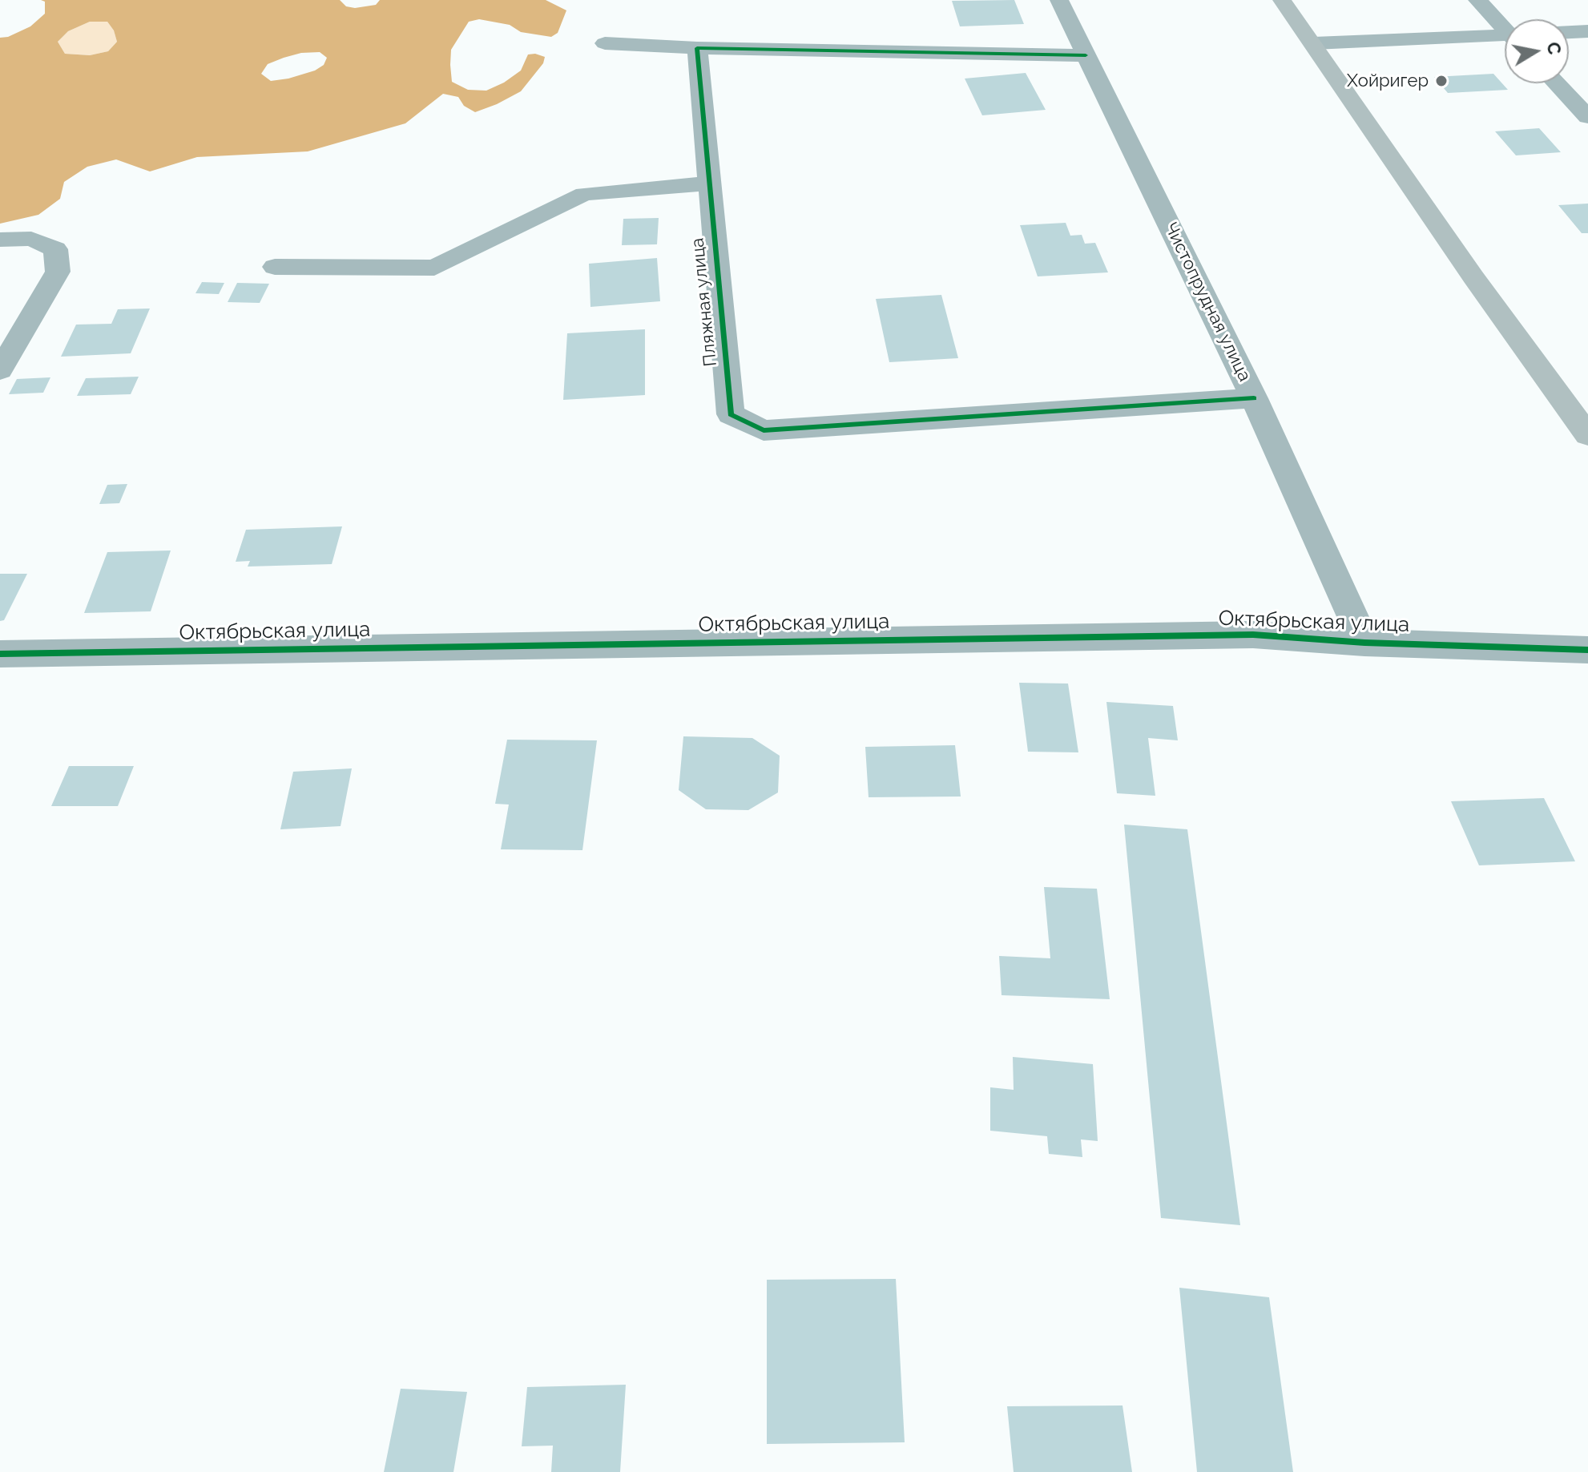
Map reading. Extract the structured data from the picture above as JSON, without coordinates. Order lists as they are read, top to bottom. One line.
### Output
{"streets":{"street":["Пляжная улица","Чистопрудная улица","Октябрьская улица"]},"crossings":[["Пляжная улица","Чистопрудная улица"],["Чистопрудная улица","Октябрьская улица"]],"places":["Хойригер"],"north":"right"}
